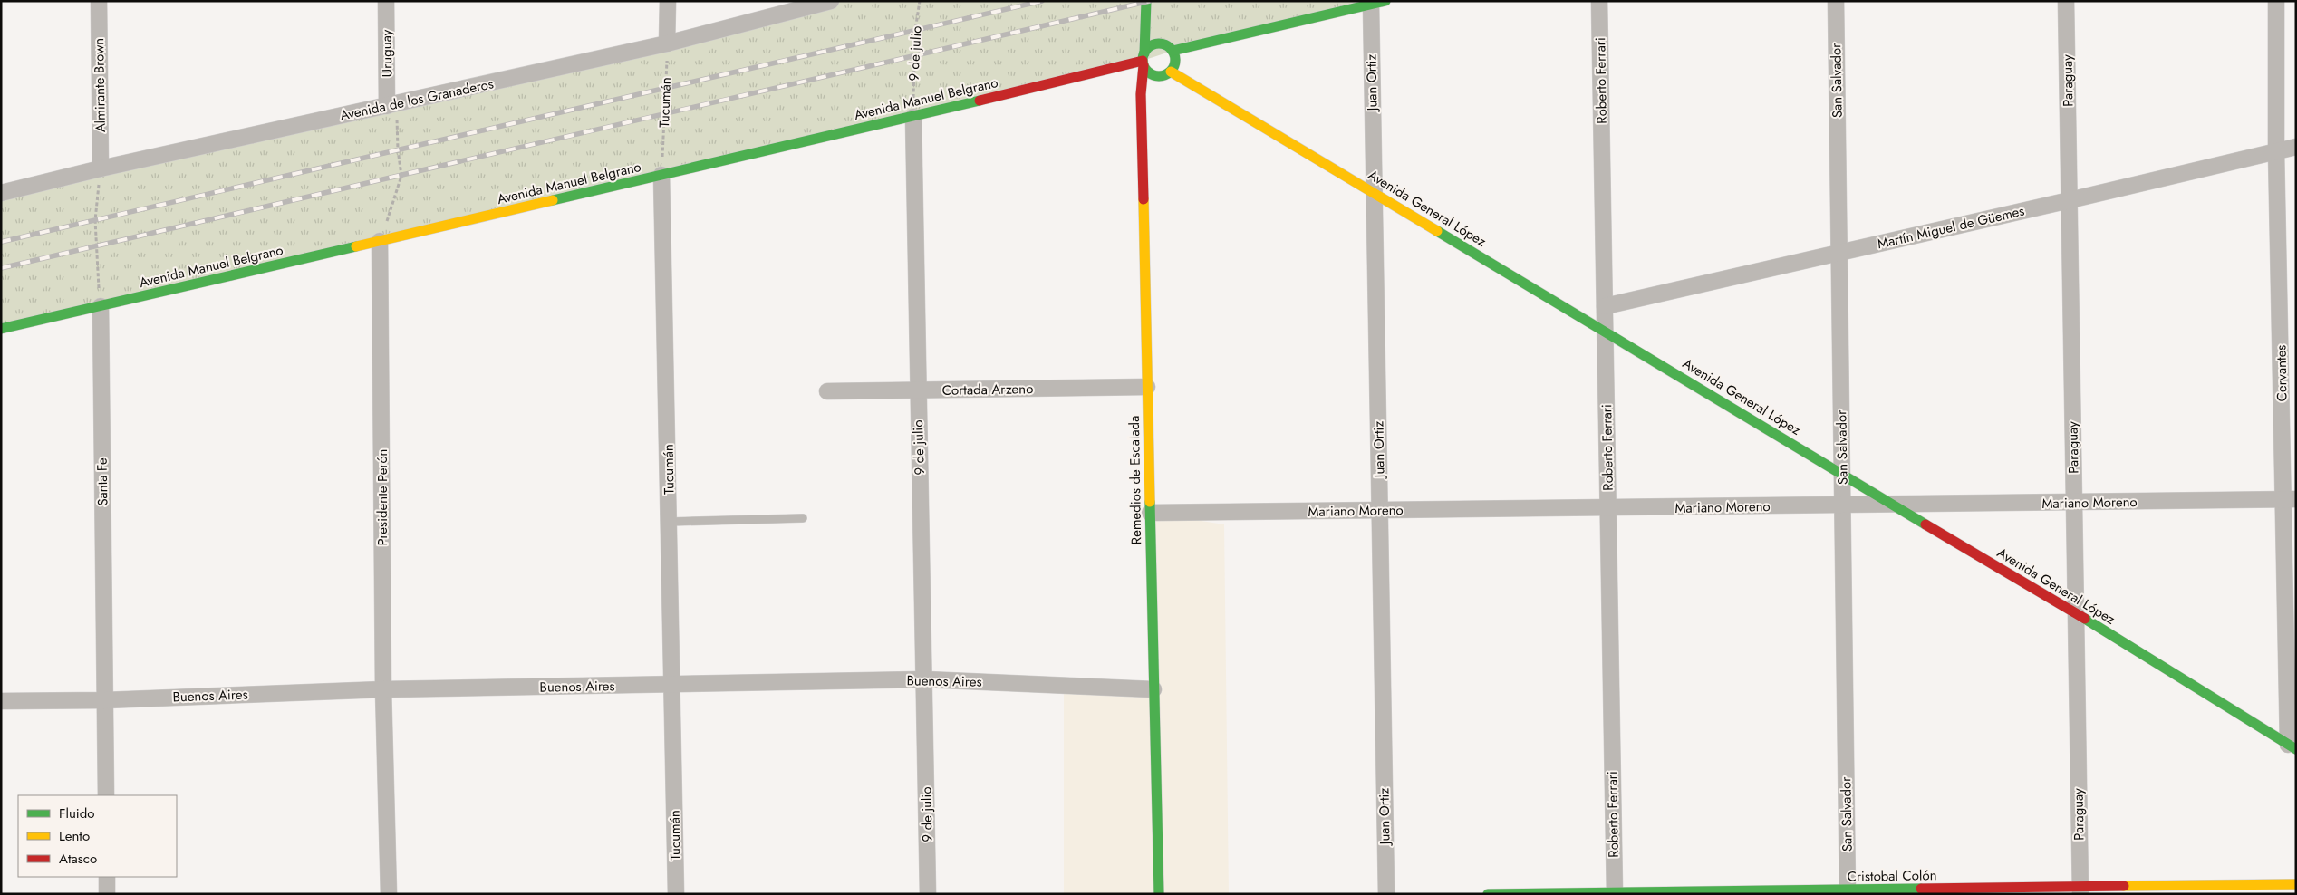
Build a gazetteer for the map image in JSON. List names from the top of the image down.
{
  "streets": {
    "main road": [
      "Avenida Manuel Belgrano",
      "Avenida General López",
      "Remedios de Escalada",
      "Cristobal Colón"
    ],
    "street": [
      "Uruguay",
      "9 de julio",
      "Roberto Ferrari",
      "San Salvador",
      "Paraguay",
      "Juan Ortiz",
      "Almirante Brown",
      "Avenida de los Granaderos",
      "Tucumán",
      "Martín Miguel de Güemes",
      "Cervantes",
      "Cortada Arzeno",
      "Santa Fe",
      "Presidente Perón",
      "Mariano Moreno",
      "Buenos Aires"
    ]
  },
  "crossings": [
    ["Uruguay", "Avenida de los Granaderos"],
    ["9 de julio", "Avenida Manuel Belgrano"],
    ["9 de julio", "Cortada Arzeno"],
    ["9 de julio", "Buenos Aires"],
    ["Roberto Ferrari", "Avenida General López"],
    ["Roberto Ferrari", "Martín Miguel de Güemes"],
    ["Roberto Ferrari", "Mariano Moreno"],
    ["Roberto Ferrari", "Cristobal Colón"],
    ["San Salvador", "Avenida General López"],
    ["San Salvador", "Martín Miguel de Güemes"],
    ["San Salvador", "Mariano Moreno"],
    ["San Salvador", "Cristobal Colón"],
    ["Paraguay", "Avenida General López"],
    ["Paraguay", "Martín Miguel de Güemes"],
    ["Paraguay", "Mariano Moreno"],
    ["Paraguay", "Cristobal Colón"],
    ["Juan Ortiz", "Avenida General López"],
    ["Juan Ortiz", "Mariano Moreno"],
    ["Almirante Brown", "Avenida de los Granaderos"],
    ["Avenida Manuel Belgrano", "Tucumán"],
    ["Avenida Manuel Belgrano", "Avenida General López"],
    ["Avenida Manuel Belgrano", "Remedios de Escalada"],
    ["Avenida Manuel Belgrano", "Santa Fe"],
    ["Avenida Manuel Belgrano", "Presidente Perón"],
    ["Avenida de los Granaderos", "Tucumán"],
    ["Tucumán", "Buenos Aires"],
    ["Avenida General López", "Cervantes"],
    ["Avenida General López", "Remedios de Escalada"],
    ["Avenida General López", "Mariano Moreno"],
    ["Martín Miguel de Güemes", "Cervantes"],
    ["Cervantes", "Mariano Moreno"],
    ["Cortada Arzeno", "Remedios de Escalada"],
    ["Remedios de Escalada", "Mariano Moreno"],
    ["Remedios de Escalada", "Buenos Aires"],
    ["Santa Fe", "Buenos Aires"],
    ["Presidente Perón", "Buenos Aires"]
  ],
  "legend": ["Fluido", "Lento", "Atasco"]
}
